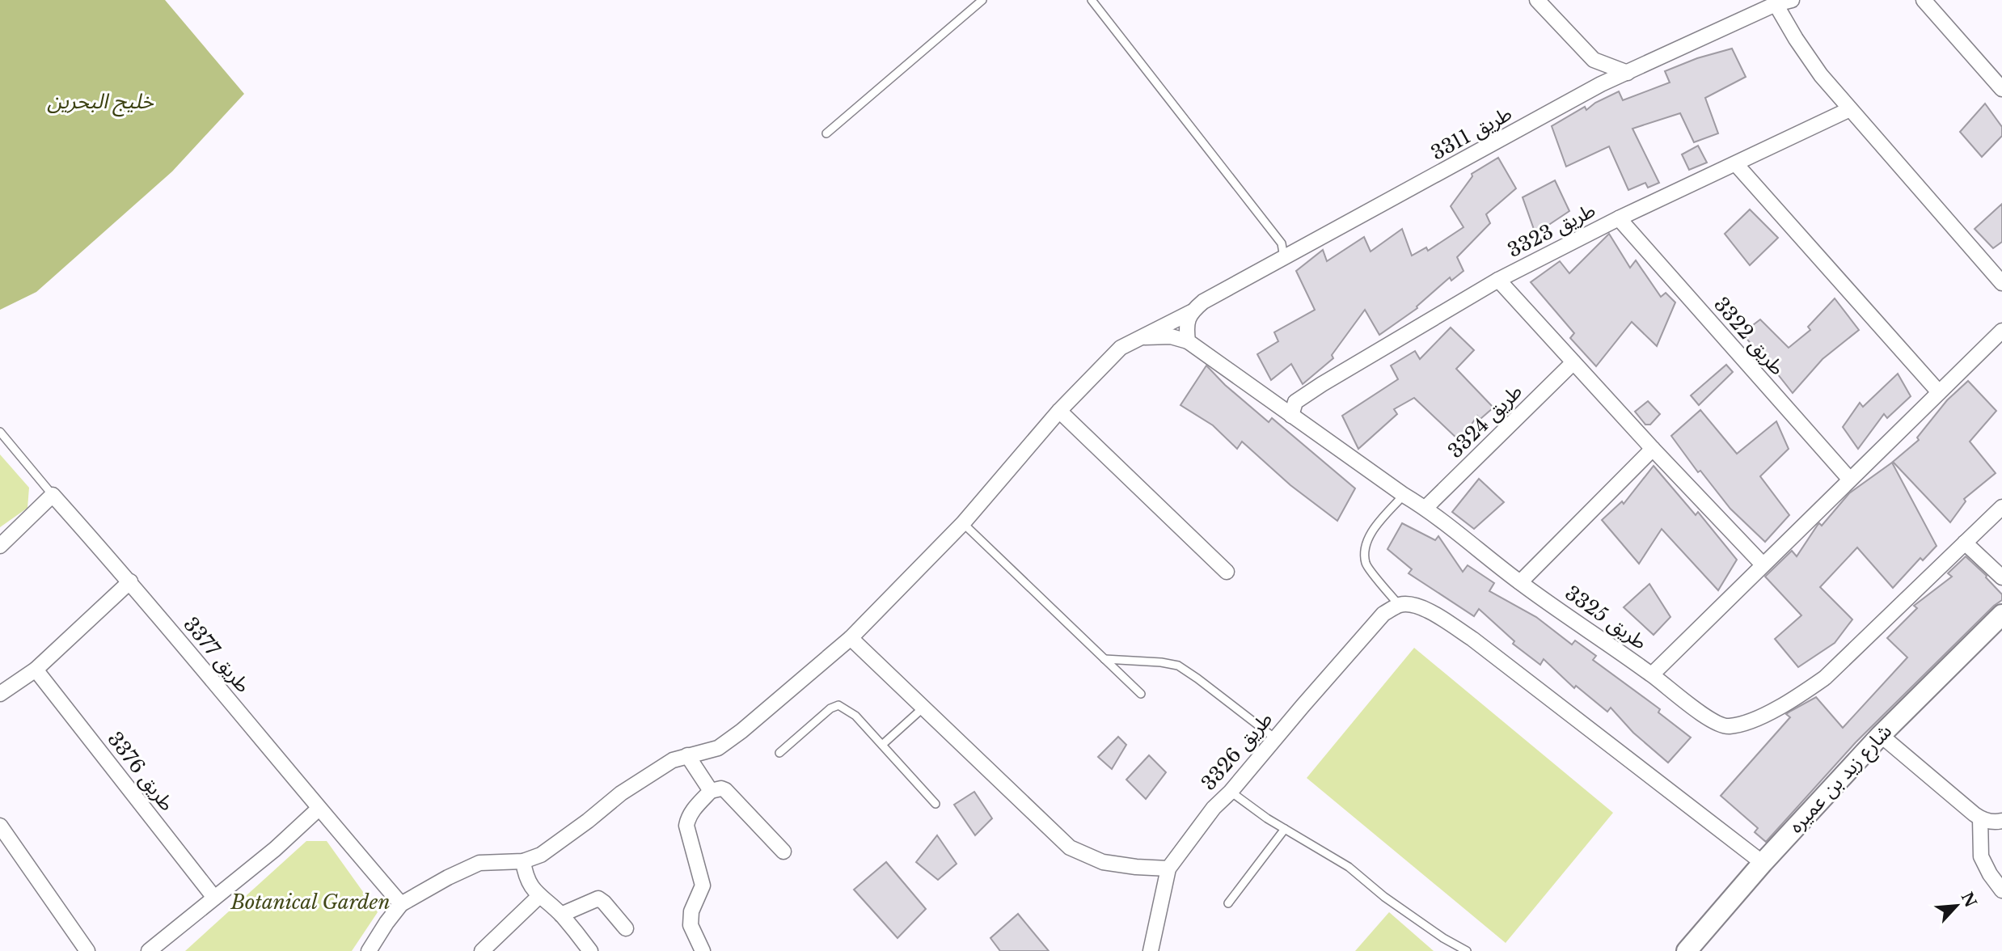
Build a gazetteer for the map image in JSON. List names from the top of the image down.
{
  "streets": {
    "street": [
      "طريق 3311",
      "طريق 3323",
      "طريق 3322",
      "طريق 3324",
      "طريق 3325",
      "طريق 3377",
      "طريق 3326",
      "طريق 3376",
      "شارع زيد بن عميره"
    ]
  },
  "crossings": [
    ["طريق 3323", "طريق 3322"],
    ["طريق 3323", "طريق 3325"],
    ["طريق 3324", "طريق 3325"]
  ],
  "water": ["خليج البحرين"],
  "parks": ["Botanical Garden"],
  "north": "top right"
}
